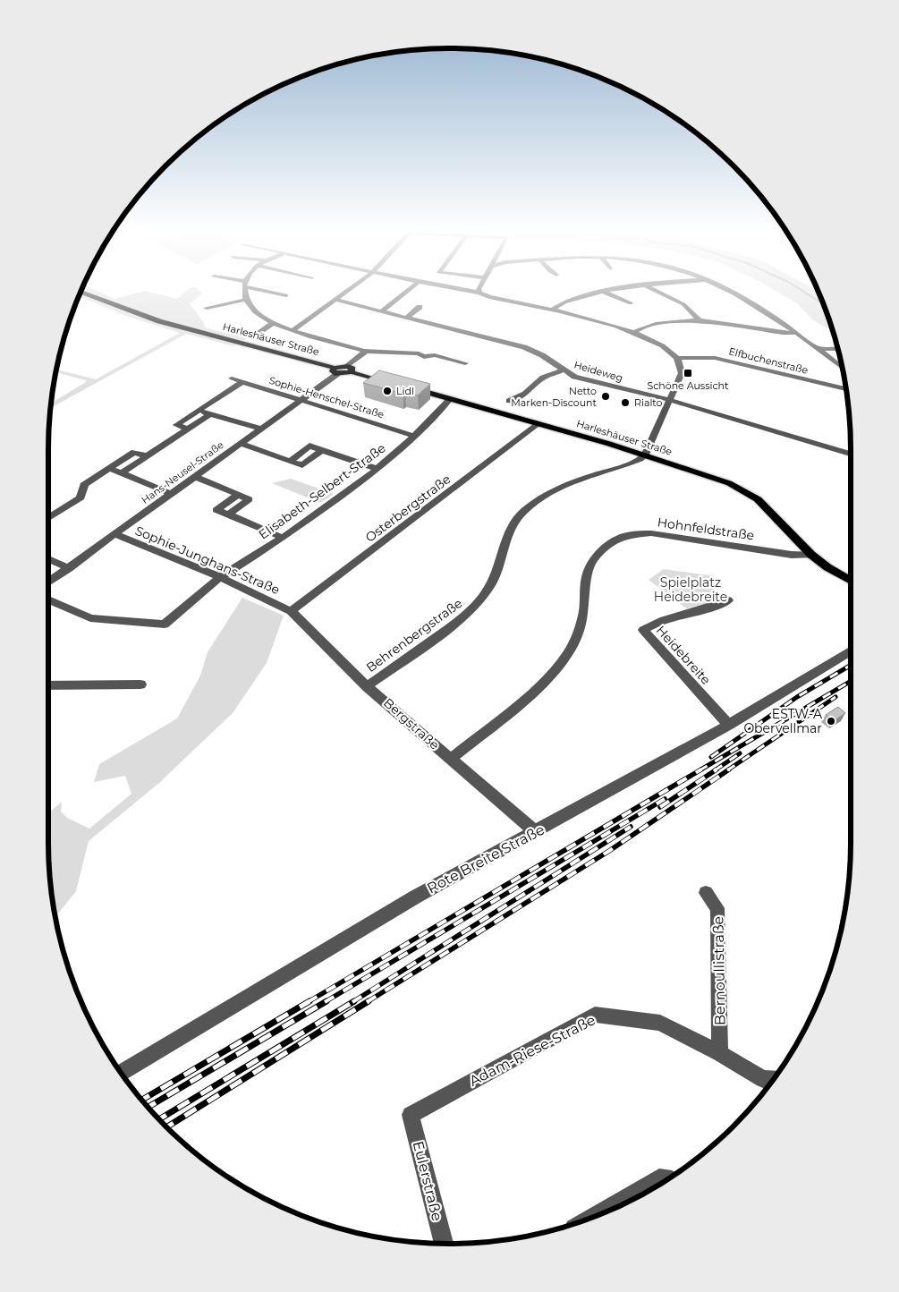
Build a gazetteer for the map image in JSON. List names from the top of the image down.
{
  "streets": {
    "main road": ["Harleshäuser Straße"],
    "street": [
      "Elfbuchenstraße",
      "Heideweg",
      "Sophie-Henschel-Straße",
      "Hans-Neusel-Straße",
      "Elisabeth-Selbert-Straße",
      "Osterbergstraße",
      "Hohnfeldstraße",
      "Sophie-Junghans-Straße",
      "Behrenbergstraße",
      "Heidebreite",
      "Bergstraße",
      "Rote Breite Straße",
      "Bernoullistraße",
      "Adam-Riese-Straße",
      "Eulerstraße"
    ]
  },
  "crossings": [
    ["Harleshäuser Straße", "Hans-Neusel-Straße"],
    ["Harleshäuser Straße", "Elisabeth-Selbert-Straße"],
    ["Harleshäuser Straße", "Osterbergstraße"],
    ["Harleshäuser Straße", "Hohnfeldstraße"],
    ["Harleshäuser Straße", "Behrenbergstraße"],
    ["Sophie-Henschel-Straße", "Hans-Neusel-Straße"],
    ["Sophie-Henschel-Straße", "Elisabeth-Selbert-Straße"],
    ["Hans-Neusel-Straße", "Sophie-Junghans-Straße"],
    ["Elisabeth-Selbert-Straße", "Sophie-Junghans-Straße"],
    ["Osterbergstraße", "Sophie-Junghans-Straße"],
    ["Osterbergstraße", "Bergstraße"],
    ["Hohnfeldstraße", "Bergstraße"],
    ["Sophie-Junghans-Straße", "Bergstraße"],
    ["Behrenbergstraße", "Bergstraße"],
    ["Heidebreite", "Rote Breite Straße"],
    ["Bergstraße", "Rote Breite Straße"],
    ["Bernoullistraße", "Adam-Riese-Straße"],
    ["Adam-Riese-Straße", "Eulerstraße"]
  ],
  "parks": ["Spielplatz Heidebreite"],
  "places": {
    "transit": ["Schöne Aussicht"],
    "other": [
      "Lidl",
      "Netto Marken-Discount",
      "Rialto",
      "ESTW-A Obervellmar"
    ]
  }
}
